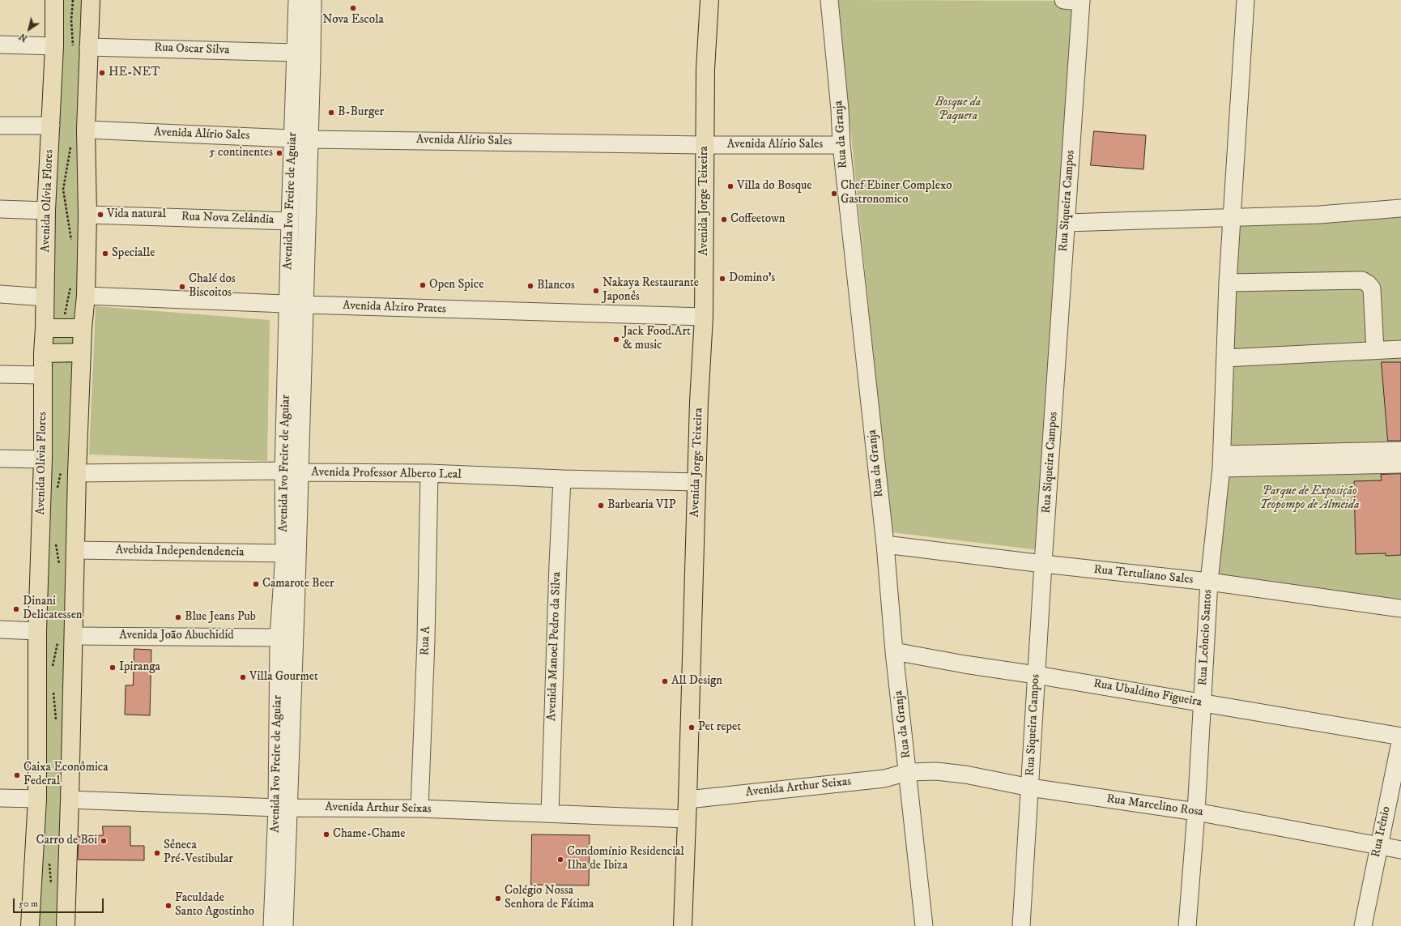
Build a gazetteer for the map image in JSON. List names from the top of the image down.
{
  "streets": {
    "main road": ["Avenida Olívia Flores", "Avenida Jorge Teixeira"],
    "street": [
      "Rua Oscar Silva",
      "Avenida Alírio Sales",
      "Rua da Granja",
      "Avenida Ivo Freire de Aguiar",
      "Rua Siqueira Campos",
      "Rua Nova Zelândia",
      "Avenida Alziro Prates",
      "Avenida Professor Alberto Leal",
      "Avebida Independendencia",
      "Rua Tertuliano Sales",
      "Avenida João Abuchidid",
      "Rua Leôncio Santos",
      "Rua A",
      "Avenida Manoel Pedro da Silva",
      "Rua Ubaldino Figueira",
      "Avenida Arthur Seixas",
      "Rua Marcelino Rosa",
      "Rua Irênio"
    ]
  },
  "crossings": [
    ["Rua Oscar Silva", "Avenida Ivo Freire de Aguiar"],
    ["Avenida Alírio Sales", "Rua da Granja"],
    ["Avenida Alírio Sales", "Avenida Ivo Freire de Aguiar"],
    ["Avenida Alírio Sales", "Avenida Jorge Teixeira"],
    ["Rua da Granja", "Rua Tertuliano Sales"],
    ["Rua da Granja", "Rua Ubaldino Figueira"],
    ["Rua da Granja", "Avenida Arthur Seixas"],
    ["Rua da Granja", "Rua Marcelino Rosa"],
    ["Avenida Ivo Freire de Aguiar", "Rua Nova Zelândia"],
    ["Avenida Ivo Freire de Aguiar", "Avenida Alziro Prates"],
    ["Avenida Ivo Freire de Aguiar", "Avenida Professor Alberto Leal"],
    ["Avenida Ivo Freire de Aguiar", "Avebida Independendencia"],
    ["Avenida Ivo Freire de Aguiar", "Avenida João Abuchidid"],
    ["Avenida Ivo Freire de Aguiar", "Avenida Arthur Seixas"],
    ["Avenida Jorge Teixeira", "Avenida Alziro Prates"],
    ["Avenida Jorge Teixeira", "Avenida Professor Alberto Leal"],
    ["Avenida Jorge Teixeira", "Avenida Arthur Seixas"],
    ["Rua Siqueira Campos", "Rua Tertuliano Sales"],
    ["Rua Siqueira Campos", "Rua Ubaldino Figueira"],
    ["Rua Siqueira Campos", "Rua Marcelino Rosa"],
    ["Avenida Professor Alberto Leal", "Rua A"],
    ["Avenida Professor Alberto Leal", "Avenida Manoel Pedro da Silva"],
    ["Rua Tertuliano Sales", "Rua Leôncio Santos"],
    ["Rua Leôncio Santos", "Rua Ubaldino Figueira"],
    ["Rua Leôncio Santos", "Rua Marcelino Rosa"],
    ["Rua A", "Avenida Arthur Seixas"],
    ["Avenida Manoel Pedro da Silva", "Avenida Arthur Seixas"],
    ["Rua Ubaldino Figueira", "Rua Irênio"],
    ["Avenida Arthur Seixas", "Rua Marcelino Rosa"],
    ["Rua Marcelino Rosa", "Rua Irênio"]
  ],
  "parks": ["Bosque da Paquera", "Parque de Exposição Teopompo de Almeida"],
  "places": [
    "Nova Escola",
    "HE-NET",
    "B-Burger",
    "5 continentes",
    "Villa do Bosque",
    "Chef Ebiner Complexo Gastronomico",
    "Vida natural",
    "Coffeetown",
    "Specialle",
    "Domino's",
    "Open Spice",
    "Blancos",
    "Chalé dos Biscoitos",
    "Nakaya Restaurante Japonês",
    "Jack Food.Art & music",
    "Barbearia VIP",
    "Camarote Beer",
    "Dinani Delicatessen",
    "Blue Jeans Pub",
    "Ipiranga",
    "Villa Gourmet",
    "All Design",
    "Pet repet",
    "Caixa Econômica Federal",
    "Chame-Chame",
    "Carro de Boi",
    "Sêneca Pré-Vestibular",
    "Condomínio Residencial Ilha de Ibiza",
    "Colégio Nossa Senhora de Fátima",
    "Faculdade Santo Agostinho"
  ],
  "scale_bar": "50 m",
  "north": "bottom left"
}
